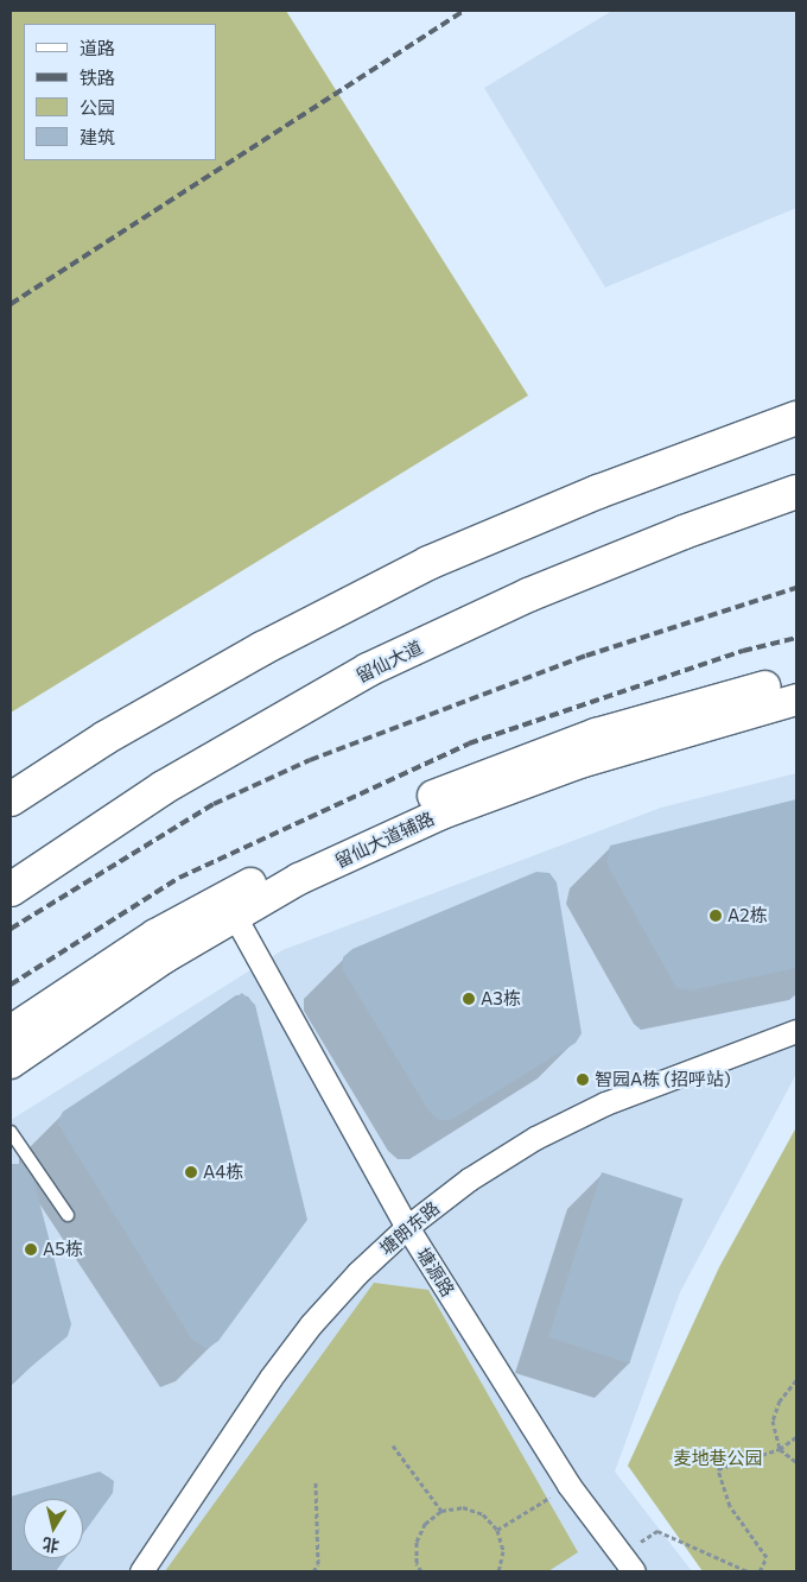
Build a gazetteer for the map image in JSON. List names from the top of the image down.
{
  "streets": {
    "main road": ["留仙大道", "留仙大道辅路"],
    "street": ["塘朗东路", "塘源路"]
  },
  "crossings": [
    ["留仙大道辅路", "塘源路"],
    ["塘朗东路", "塘源路"]
  ],
  "parks": ["麦地巷公园"],
  "places": [
    "A2栋",
    "A3栋",
    "智园A栋 (招呼站)",
    "A4栋",
    "A5栋"
  ],
  "legend": [
    "道路",
    "铁路",
    "公园",
    "建筑"
  ],
  "north": "bottom"
}
